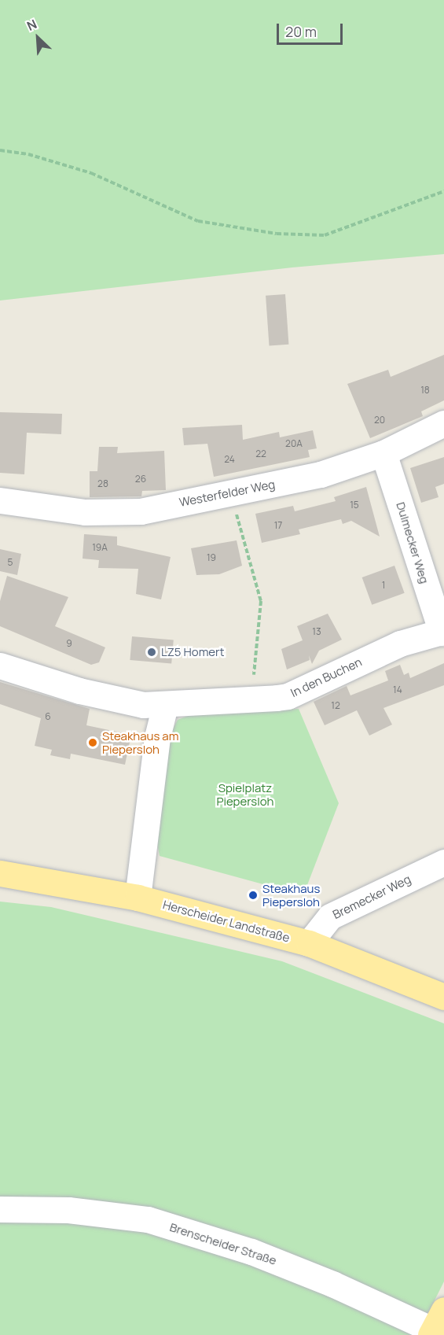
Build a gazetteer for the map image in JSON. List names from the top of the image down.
{
  "streets": {
    "main road": ["Herscheider Landstraße"],
    "street": [
      "Westerfelder Weg",
      "Dulmecker Weg",
      "In den Buchen",
      "Bremecker Weg",
      "Brenscheider Straße"
    ]
  },
  "crossings": [
    ["Westerfelder Weg", "Dulmecker Weg"],
    ["Dulmecker Weg", "In den Buchen"],
    ["Bremecker Weg", "Herscheider Landstraße"]
  ],
  "parks": ["Spielplatz Piepersloh"],
  "places": ["LZ5 Homert", "Steakhaus am Piepersloh", "Steakhaus Piepersloh"],
  "house_numbers": [
    "18",
    "20",
    "20A",
    "22",
    "24",
    "26",
    "28",
    "15",
    "17",
    "19A",
    "19",
    "5",
    "1",
    "13",
    "9",
    "14",
    "12",
    "6"
  ],
  "scale_bar": "20 m",
  "north": "top left"
}
